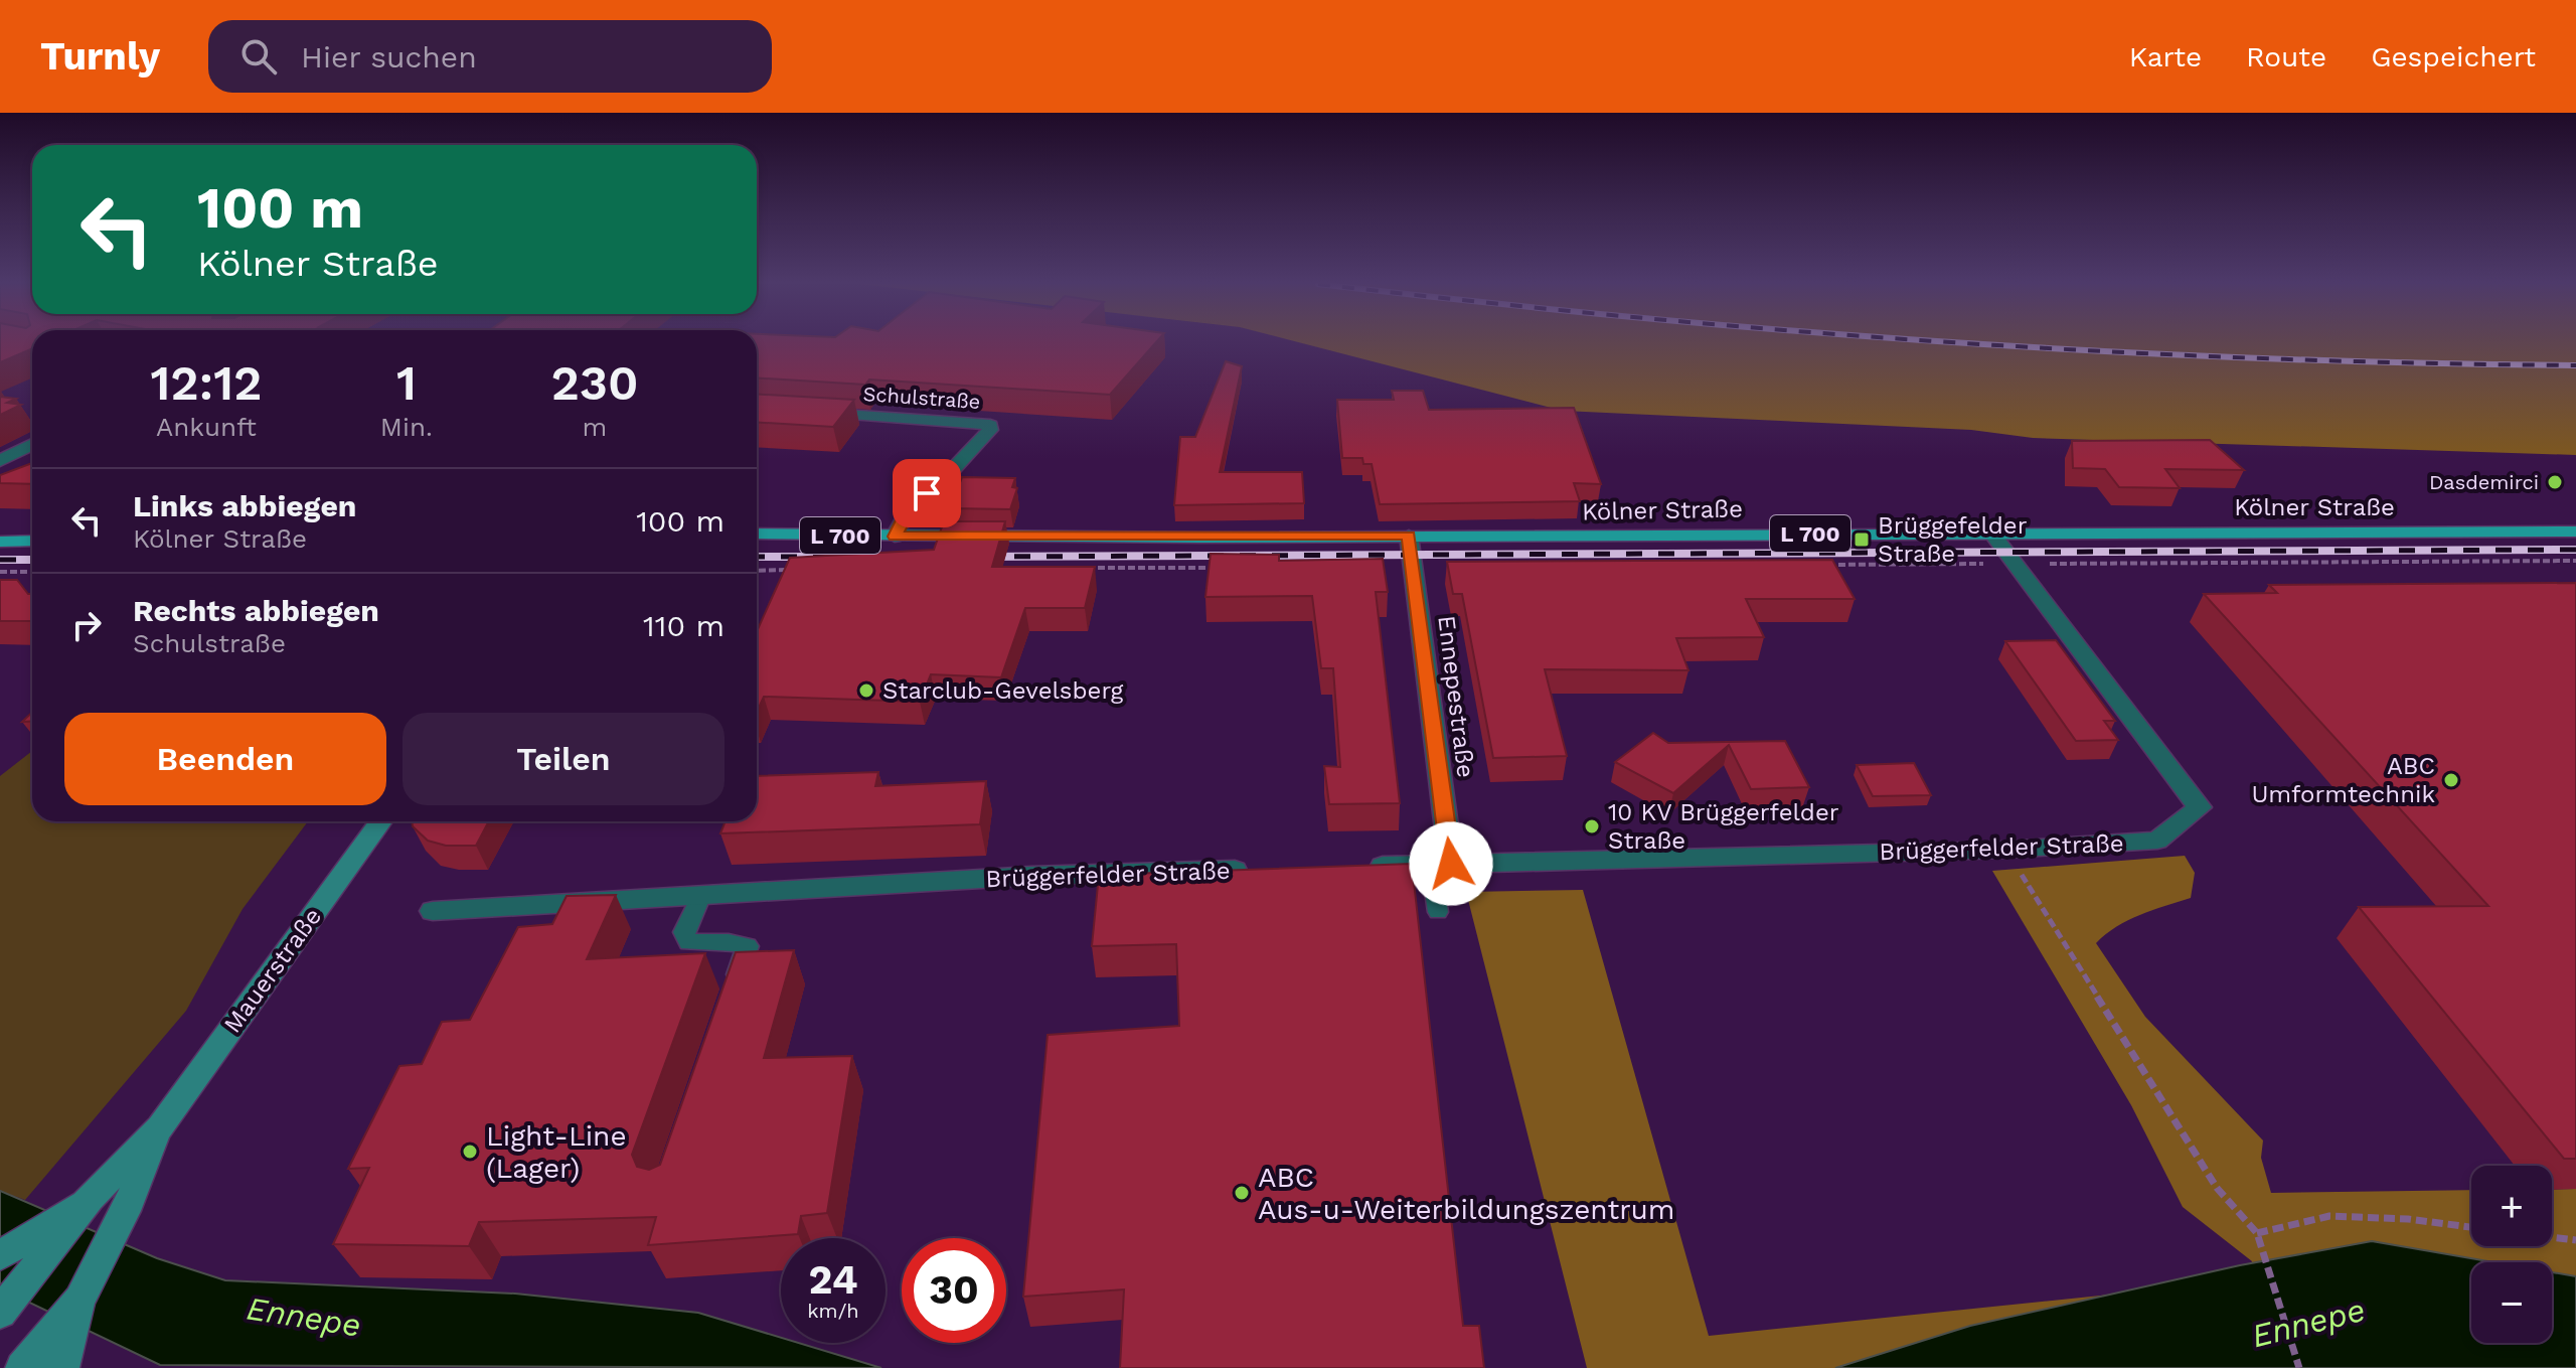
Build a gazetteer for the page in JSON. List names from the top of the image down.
{
  "streets": {
    "main road": ["Kölner Straße", "L 700", "Mauerstraße"],
    "street": ["Schulstraße", "Ennepestraße", "Brüggerfelder Straße"]
  },
  "crossings": [
    ["Schulstraße", "Kölner Straße"],
    ["Kölner Straße", "Ennepestraße"],
    ["Kölner Straße", "Brüggerfelder Straße"],
    ["Ennepestraße", "Brüggerfelder Straße"]
  ],
  "water": ["Ennepe"],
  "places": {
    "other": [
      "Dasdemirci",
      "Starclub-Gevelsberg",
      "ABC Umformtechnik",
      "10 KV Brüggerfelder Straße",
      "Light-Line (Lager)",
      "ABC Aus-u-Weiterbildungszentrum"
    ],
    "transit": ["Brüggefelder Straße"]
  },
  "page": {
    "header": "Turnly",
    "search": "Hier suchen",
    "nav": ["Karte", "Route", "Gespeichert"],
    "turn": ["100 m", "Kölner Straße"],
    "eta": [
      "12:12",
      "Ankunft",
      "1",
      "Min.",
      "230",
      "m"
    ],
    "list": [
      {
        "name": "Links abbiegen",
        "note": "Kölner Straße",
        "value": "100 m"
      },
      {
        "name": "Rechts abbiegen",
        "note": "Schulstraße",
        "value": "110 m"
      }
    ],
    "buttons": ["Beenden", "Teilen"],
    "map_buttons": ["+", "−"],
    "speed": "24 km/h",
    "limit": "30"
  }
}
